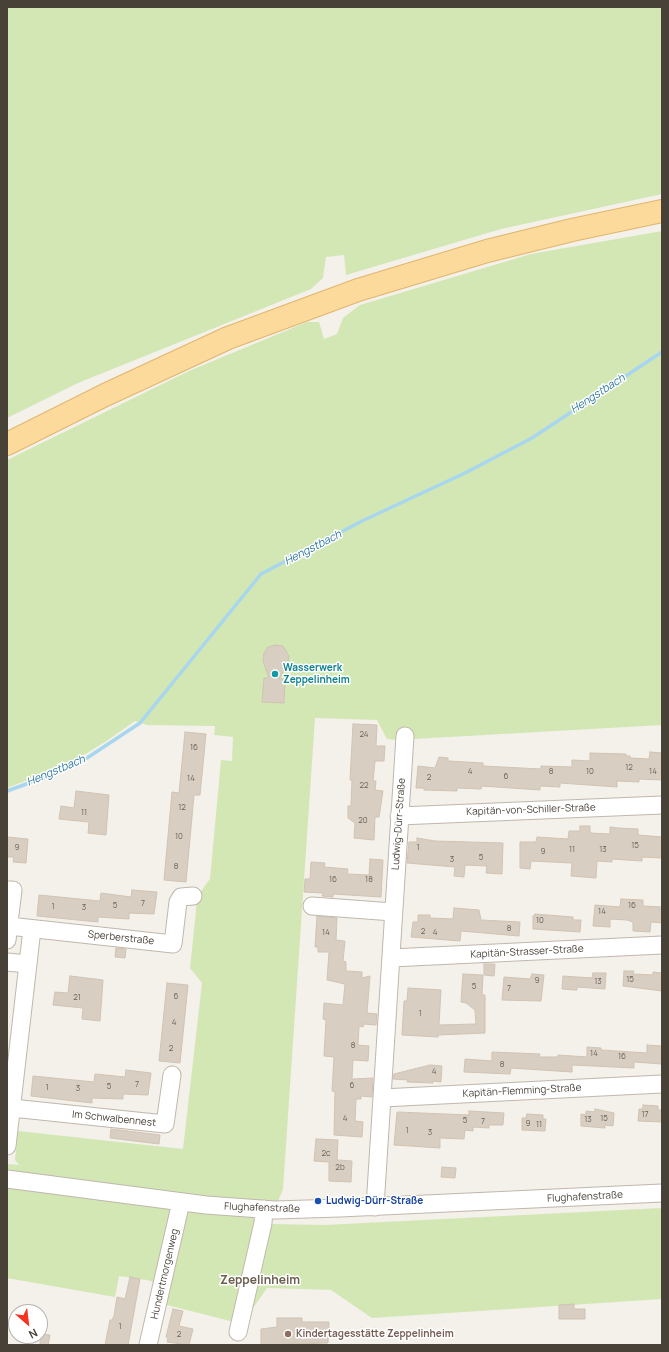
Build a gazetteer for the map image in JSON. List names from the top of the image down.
{
  "streets": {
    "street": [
      "Kapitän-von-Schiller-Straße",
      "Ludwig-Dürr-Straße",
      "Sperberstraße",
      "Kapitän-Strasser-Straße",
      "Kapitän-Flemming-Straße",
      "Im Schwalbennest",
      "Flughafenstraße",
      "Hundertmorgenweg"
    ]
  },
  "crossings": [
    ["Kapitän-von-Schiller-Straße", "Ludwig-Dürr-Straße"],
    ["Ludwig-Dürr-Straße", "Kapitän-Strasser-Straße"],
    ["Ludwig-Dürr-Straße", "Kapitän-Flemming-Straße"],
    ["Ludwig-Dürr-Straße", "Flughafenstraße"],
    ["Flughafenstraße", "Hundertmorgenweg"]
  ],
  "districts": ["Zeppelinheim"],
  "water": ["Hengstbach"],
  "places": ["Wasserwerk Zeppelinheim", "Ludwig-Dürr-Straße", "Kindertagesstätte Zeppelinheim"],
  "house_numbers": [
    "24",
    "16",
    "12",
    "4",
    "8",
    "10",
    "14",
    "6",
    "2",
    "14",
    "22",
    "12",
    "11",
    "20",
    "10",
    "15",
    "9",
    "1",
    "11",
    "13",
    "9",
    "5",
    "3",
    "8",
    "16",
    "18",
    "7",
    "5",
    "16",
    "1",
    "3",
    "14",
    "10",
    "8",
    "2",
    "14",
    "4",
    "15",
    "9",
    "13",
    "5",
    "7",
    "6",
    "21",
    "1",
    "4",
    "8",
    "2",
    "14",
    "16",
    "8",
    "4",
    "7",
    "6",
    "5",
    "1",
    "3",
    "17",
    "4",
    "15",
    "13",
    "5",
    "7",
    "9",
    "11",
    "1",
    "3",
    "2c",
    "2b",
    "1",
    "2"
  ],
  "north": "bottom right"
}
